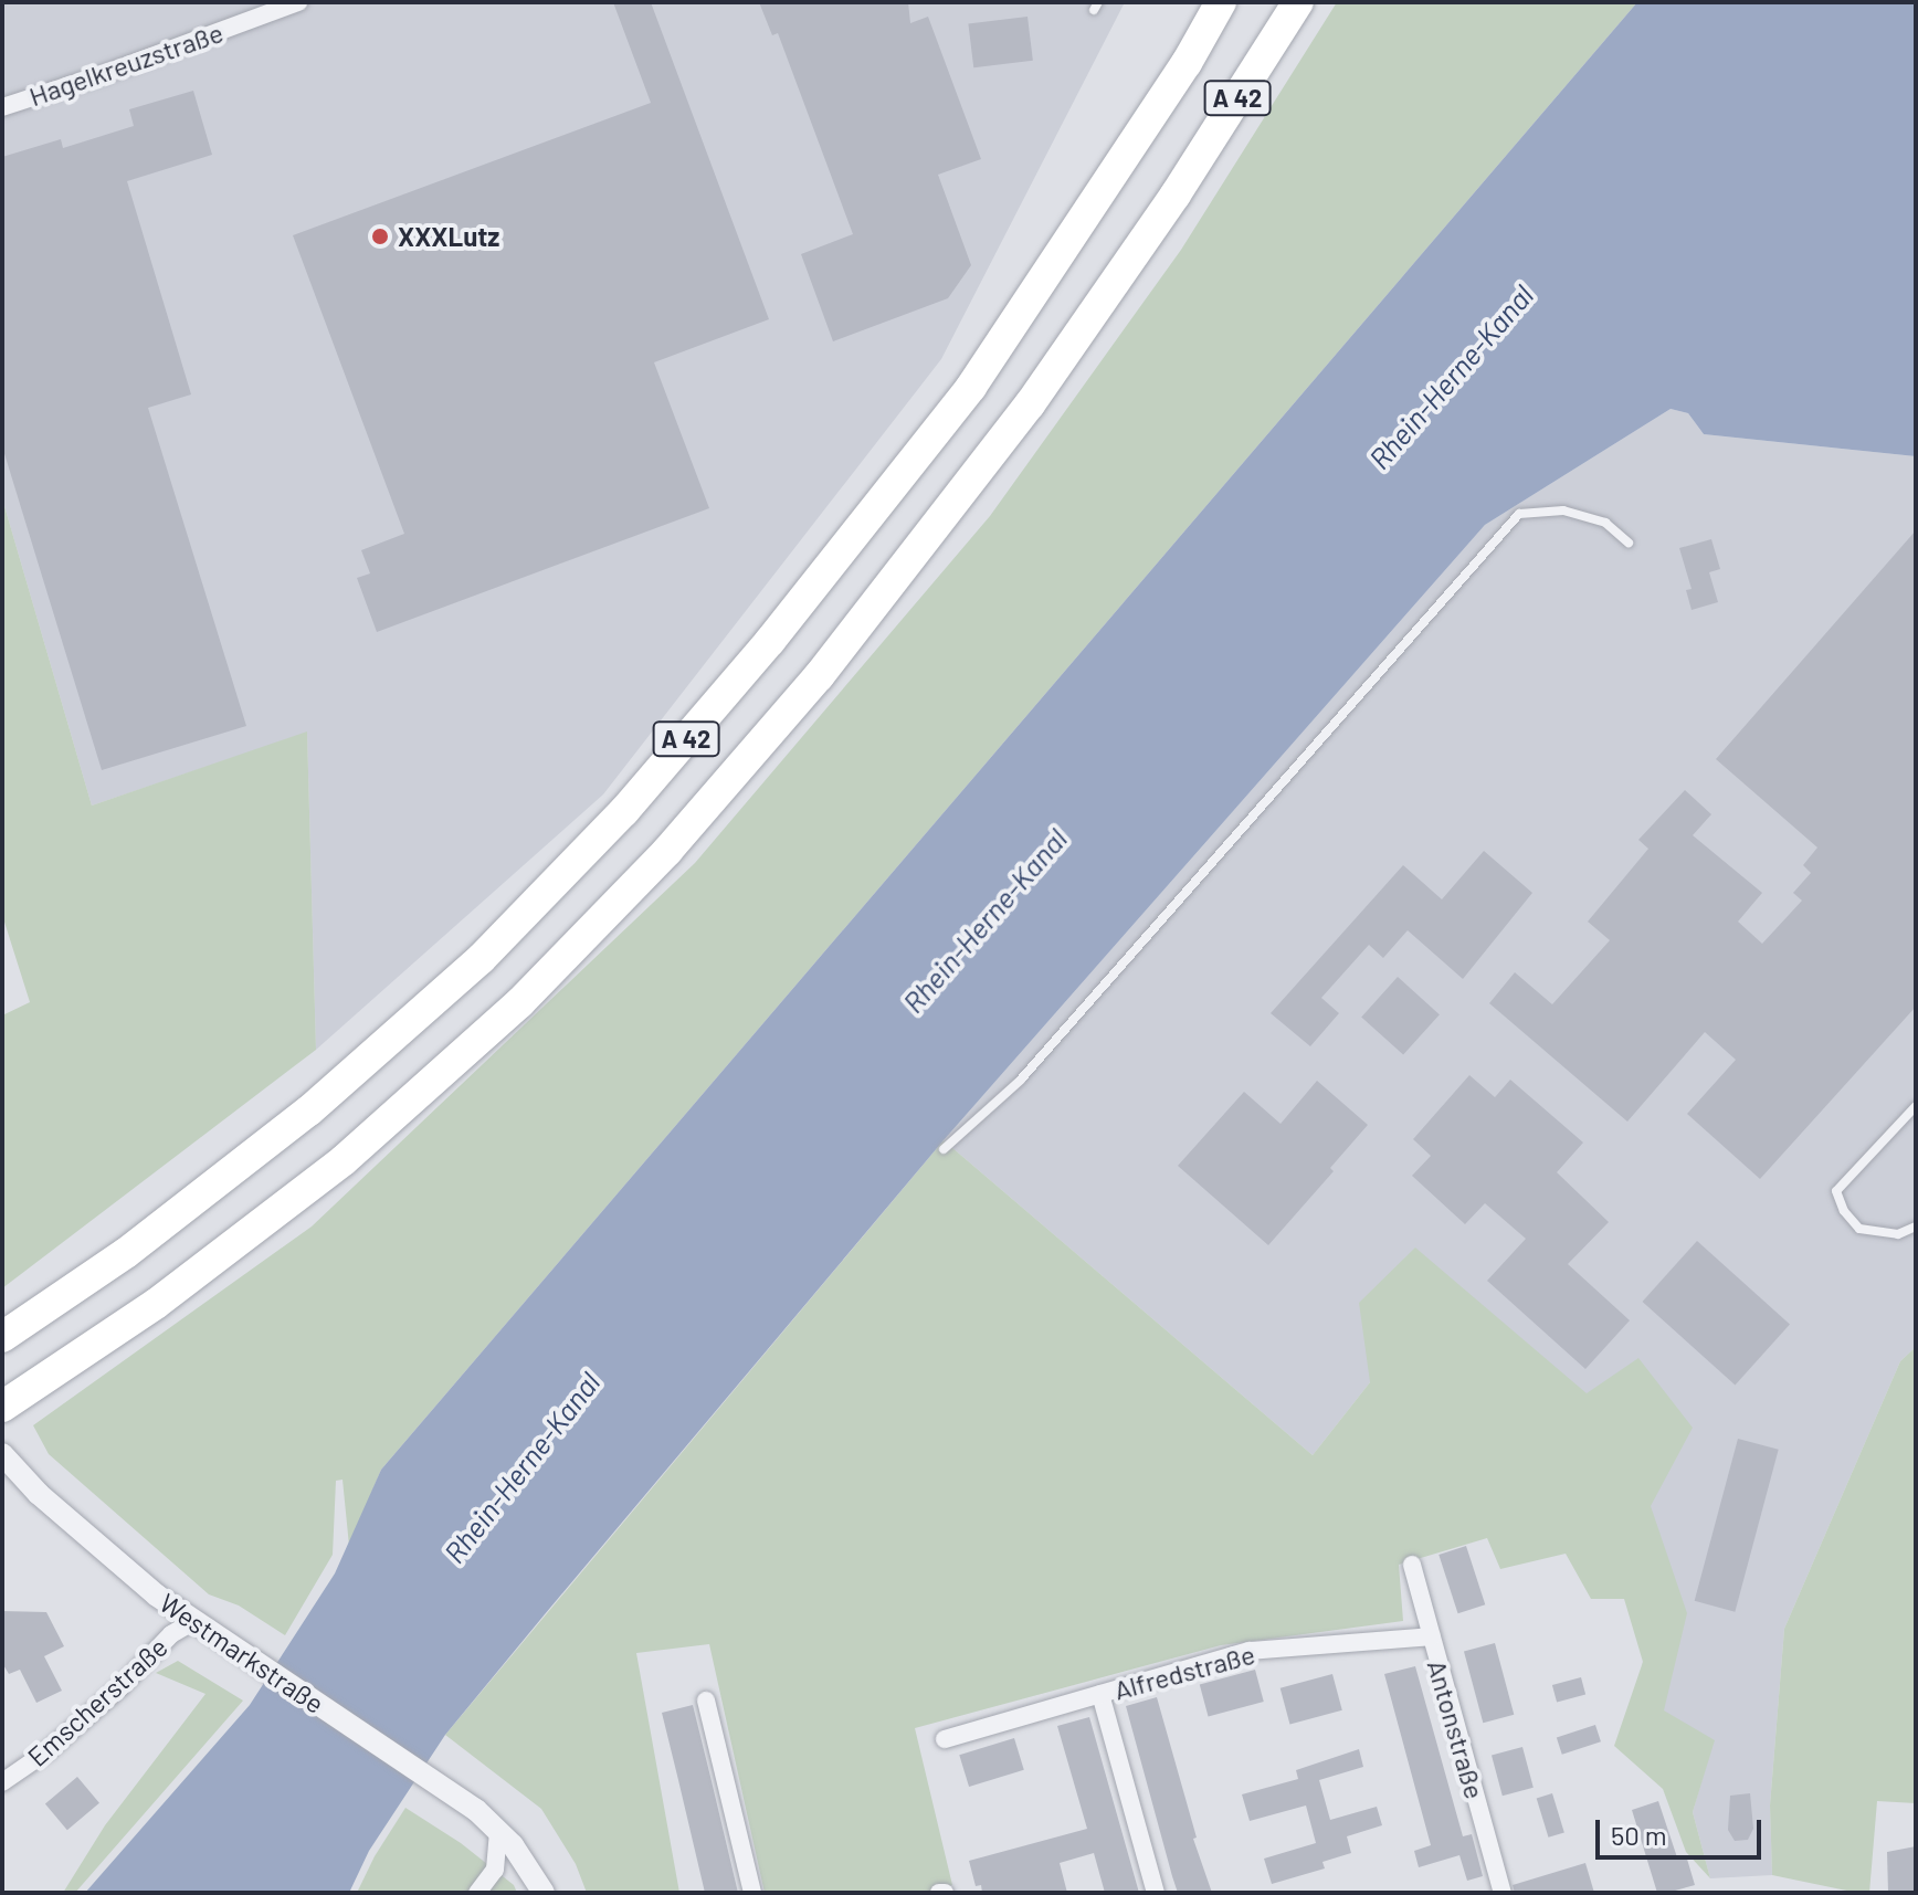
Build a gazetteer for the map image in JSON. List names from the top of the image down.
{
  "streets": {
    "highway": ["A 42"],
    "street": [
      "Hagelkreuzstraße",
      "Westmarkstraße",
      "Alfredstraße",
      "Emscherstraße",
      "Antonstraße"
    ]
  },
  "crossings": [
    ["Westmarkstraße", "Emscherstraße"],
    ["Alfredstraße", "Antonstraße"]
  ],
  "water": ["Rhein-Herne-Kanal"],
  "places": ["XXXLutz"],
  "scale_bar": "50 m"
}
